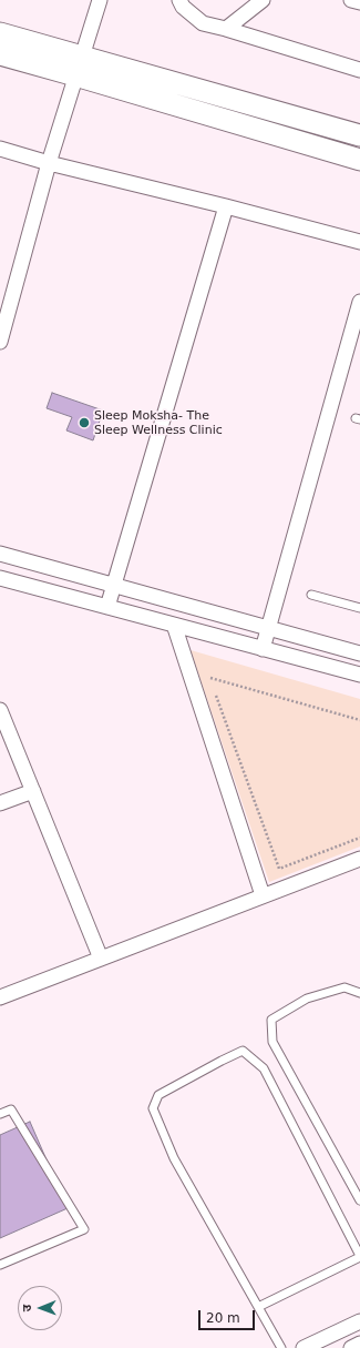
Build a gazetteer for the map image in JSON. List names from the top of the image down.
{
  "places": ["Sleep Moksha- The Sleep Wellness Clinic"],
  "scale_bar": "20 m",
  "north": "left"
}
